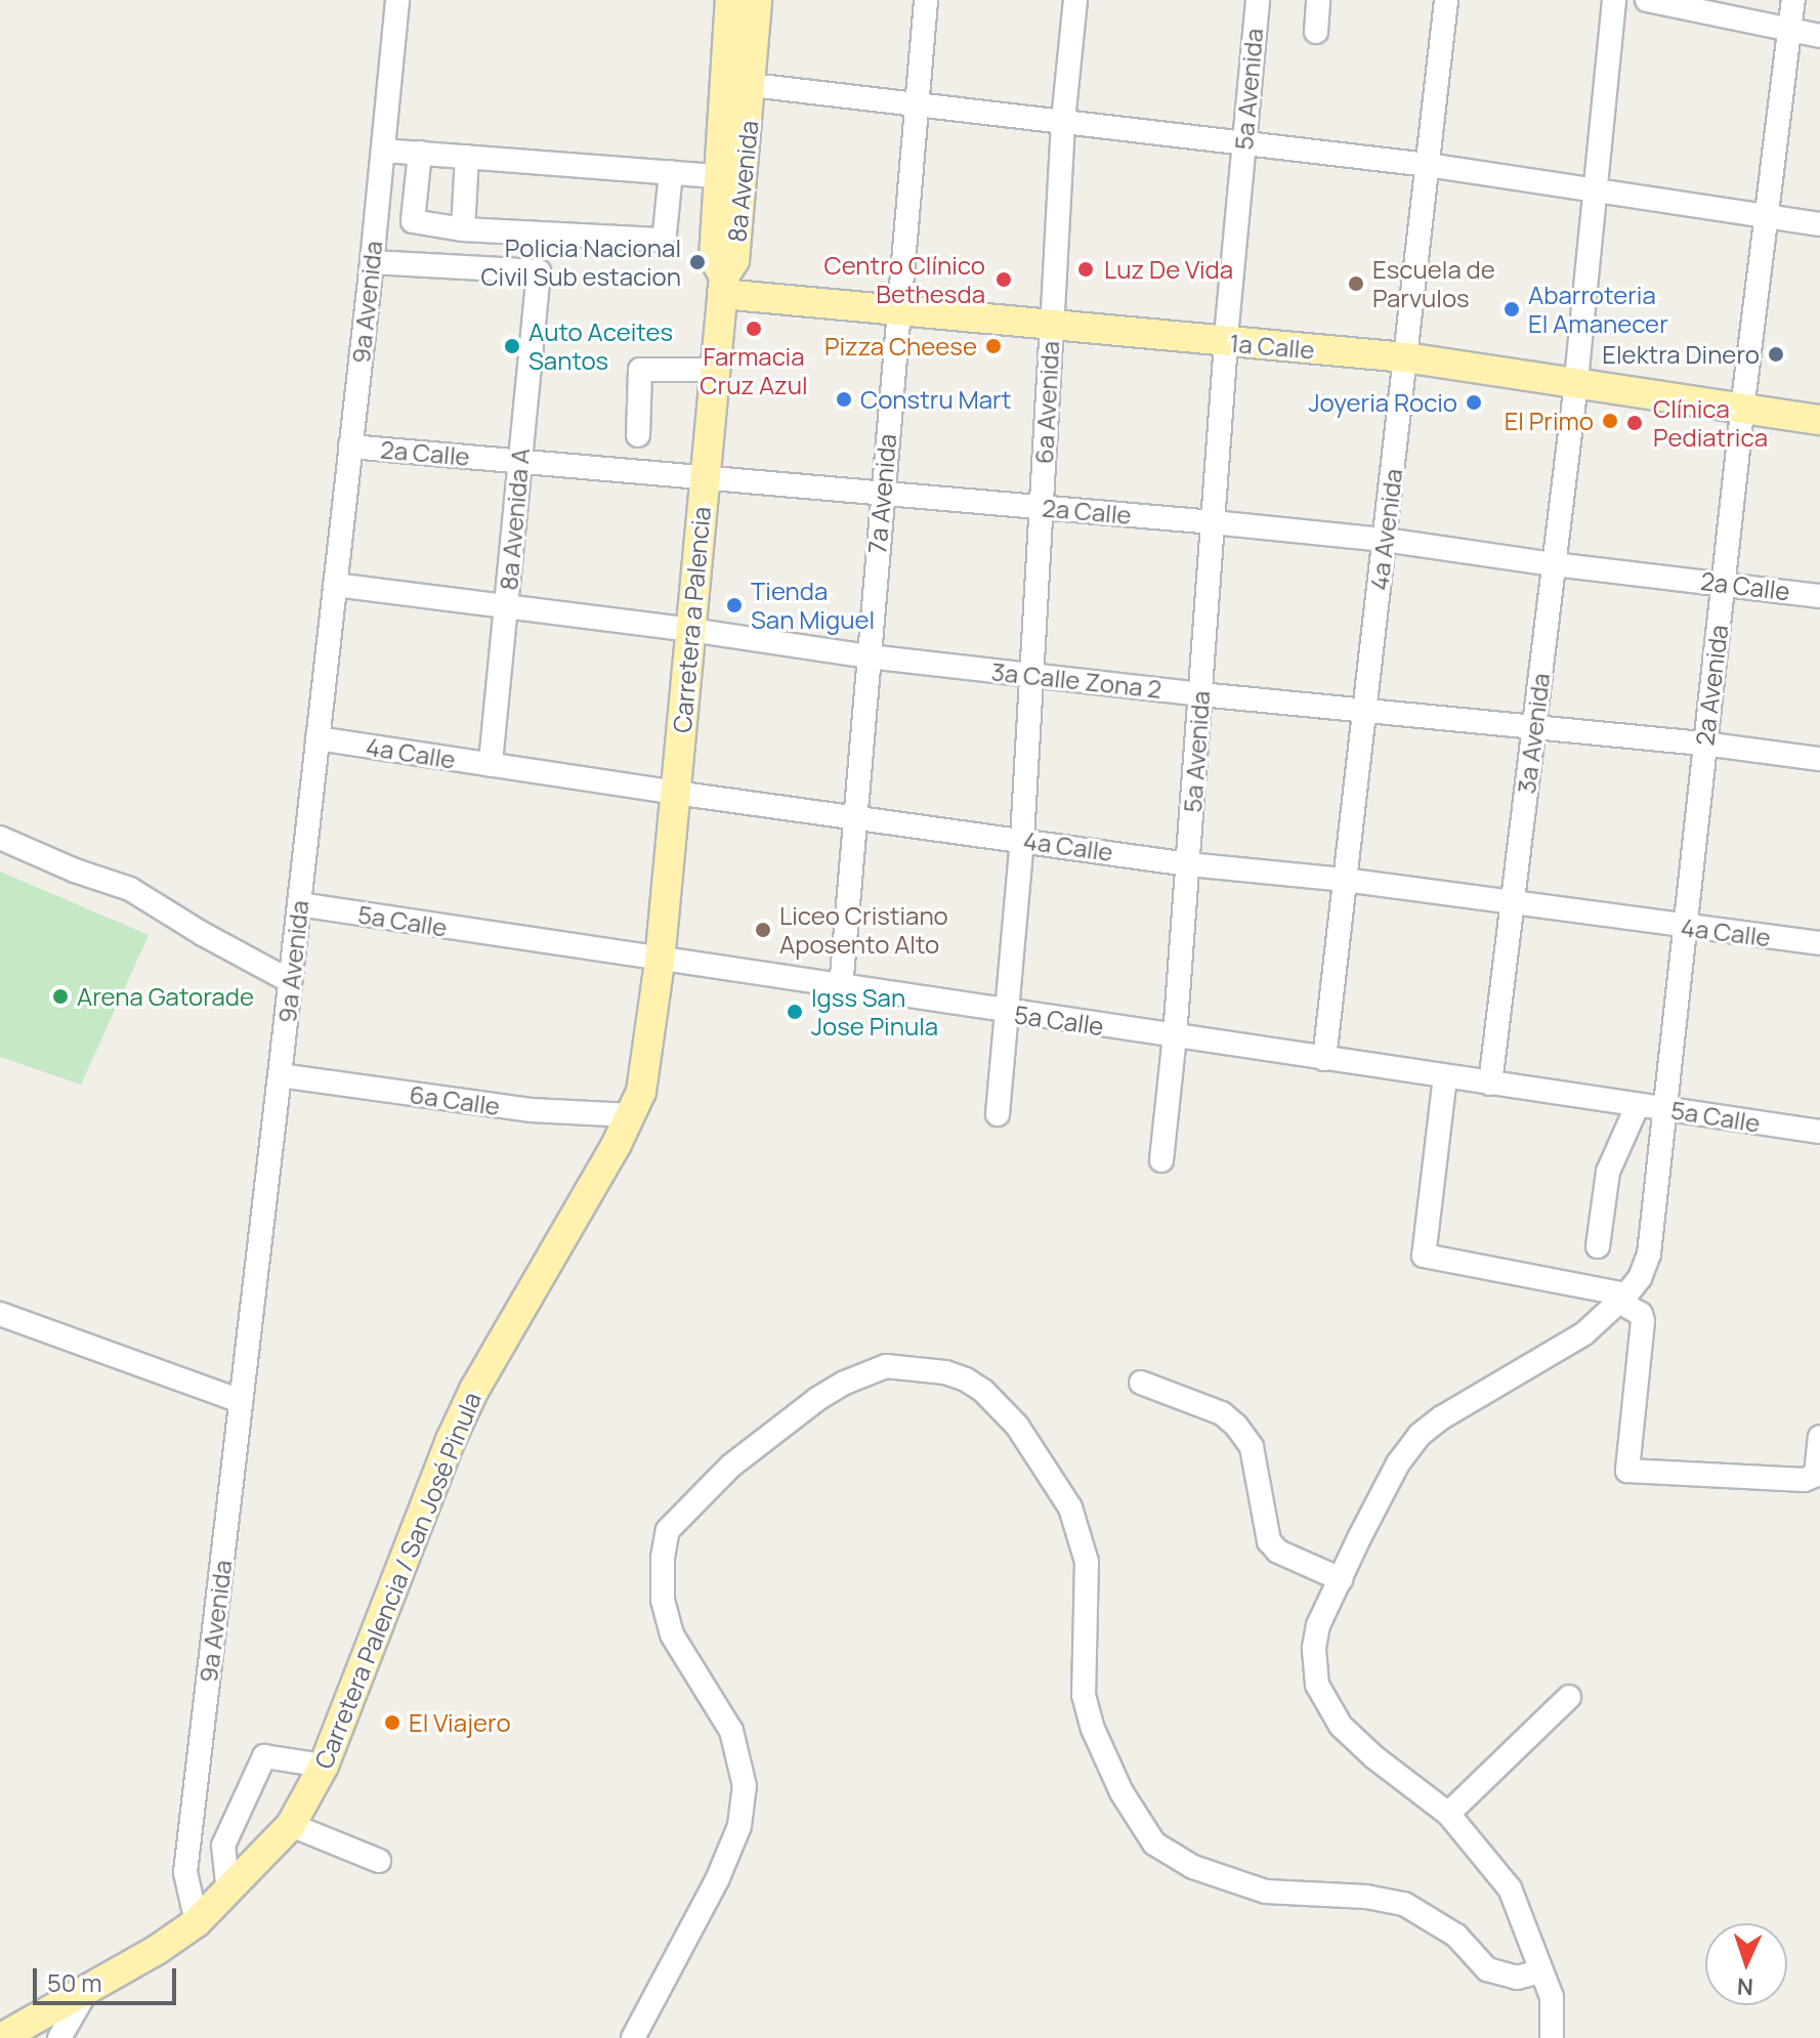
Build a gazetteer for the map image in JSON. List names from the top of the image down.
{
  "streets": {
    "main road": [
      "8a Avenida",
      "1a Calle",
      "Carretera a Palencia",
      "Carretera Palencia / San José Pinula"
    ],
    "street": [
      "5a Avenida",
      "9a Avenida",
      "6a Avenida",
      "2a Calle",
      "7a Avenida",
      "8a Avenida A",
      "4a Avenida",
      "3a Calle Zona 2",
      "2a Avenida",
      "3a Avenida",
      "4a Calle",
      "5a Calle",
      "6a Calle"
    ]
  },
  "crossings": [
    ["5a Avenida", "1a Calle"],
    ["5a Avenida", "2a Calle"],
    ["5a Avenida", "3a Calle Zona 2"],
    ["5a Avenida", "4a Calle"],
    ["5a Avenida", "5a Calle"],
    ["8a Avenida", "1a Calle"],
    ["8a Avenida", "Carretera a Palencia"],
    ["9a Avenida", "2a Calle"],
    ["9a Avenida", "8a Avenida A"],
    ["9a Avenida", "3a Calle Zona 2"],
    ["9a Avenida", "4a Calle"],
    ["9a Avenida", "5a Calle"],
    ["9a Avenida", "6a Calle"],
    ["9a Avenida", "Carretera Palencia / San José Pinula"],
    ["1a Calle", "6a Avenida"],
    ["1a Calle", "7a Avenida"],
    ["1a Calle", "4a Avenida"],
    ["1a Calle", "Carretera a Palencia"],
    ["1a Calle", "2a Avenida"],
    ["1a Calle", "3a Avenida"],
    ["6a Avenida", "2a Calle"],
    ["6a Avenida", "3a Calle Zona 2"],
    ["6a Avenida", "4a Calle"],
    ["6a Avenida", "5a Calle"],
    ["2a Calle", "7a Avenida"],
    ["2a Calle", "8a Avenida A"],
    ["2a Calle", "4a Avenida"],
    ["2a Calle", "Carretera a Palencia"],
    ["2a Calle", "2a Avenida"],
    ["2a Calle", "3a Avenida"],
    ["7a Avenida", "3a Calle Zona 2"],
    ["7a Avenida", "4a Calle"],
    ["7a Avenida", "5a Calle"],
    ["8a Avenida A", "3a Calle Zona 2"],
    ["8a Avenida A", "4a Calle"],
    ["4a Avenida", "3a Calle Zona 2"],
    ["4a Avenida", "4a Calle"],
    ["4a Avenida", "5a Calle"],
    ["Carretera a Palencia", "3a Calle Zona 2"],
    ["Carretera a Palencia", "4a Calle"],
    ["Carretera a Palencia", "5a Calle"],
    ["Carretera a Palencia", "Carretera Palencia / San José Pinula"],
    ["3a Calle Zona 2", "2a Avenida"],
    ["3a Calle Zona 2", "3a Avenida"],
    ["2a Avenida", "4a Calle"],
    ["2a Avenida", "5a Calle"],
    ["3a Avenida", "4a Calle"],
    ["3a Avenida", "5a Calle"],
    ["5a Calle", "Carretera Palencia / San José Pinula"],
    ["6a Calle", "Carretera Palencia / San José Pinula"]
  ],
  "places": [
    "Policia Nacional Civil Sub estacion",
    "Luz De Vida",
    "Centro Clínico Bethesda",
    "Escuela de Parvulos",
    "Abarroteria El Amanecer",
    "Farmacia Cruz Azul",
    "Auto Aceites Santos",
    "Pizza Cheese",
    "Elektra Dinero",
    "Constru Mart",
    "Joyeria Rocio",
    "El Primo",
    "Clínica Pediatrica",
    "Tienda San Miguel",
    "Liceo Cristiano Aposento Alto",
    "Arena Gatorade",
    "Igss San Jose Pinula",
    "El Viajero"
  ],
  "scale_bar": "50 m",
  "north": "bottom"
}
